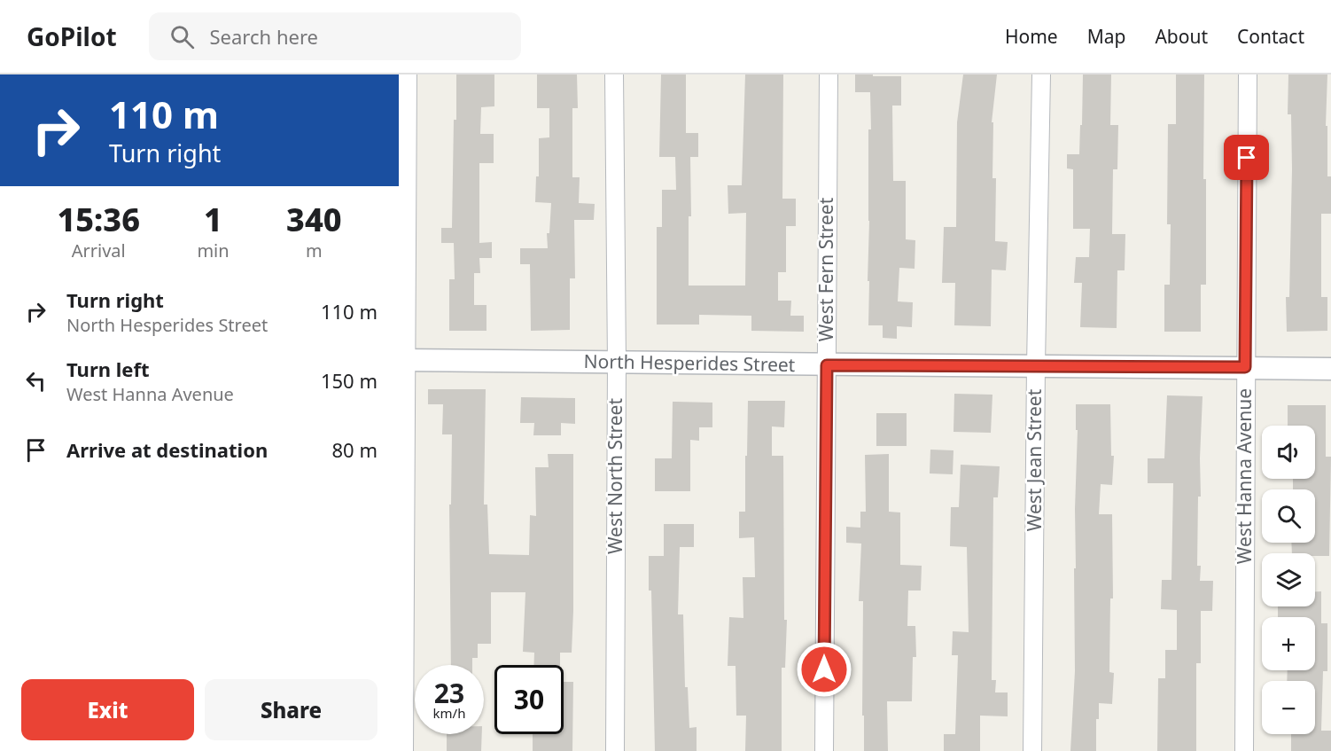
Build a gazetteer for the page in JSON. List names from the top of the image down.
{
  "streets": {
    "street": [
      "West Fern Street",
      "North Hesperides Street",
      "West Jean Street",
      "West North Street",
      "West Hanna Avenue"
    ]
  },
  "crossings": [
    ["West Fern Street", "North Hesperides Street"],
    ["North Hesperides Street", "West Jean Street"],
    ["North Hesperides Street", "West North Street"],
    ["North Hesperides Street", "West Hanna Avenue"]
  ],
  "page": {
    "header": "GoPilot",
    "search": "Search here",
    "nav": [
      "Home",
      "Map",
      "About",
      "Contact"
    ],
    "turn": ["110 m", "Turn right"],
    "eta": [
      "15:36",
      "Arrival",
      "1",
      "min",
      "340",
      "m"
    ],
    "list": [
      {
        "name": "Turn right",
        "note": "North Hesperides Street",
        "value": "110 m"
      },
      {
        "name": "Turn left",
        "note": "West Hanna Avenue",
        "value": "150 m"
      },
      {
        "name": "Arrive at destination",
        "value": "80 m"
      }
    ],
    "map_buttons": ["+", "−"],
    "speed": "23 km/h",
    "limit": "30",
    "buttons": ["Exit", "Share"]
  }
}
